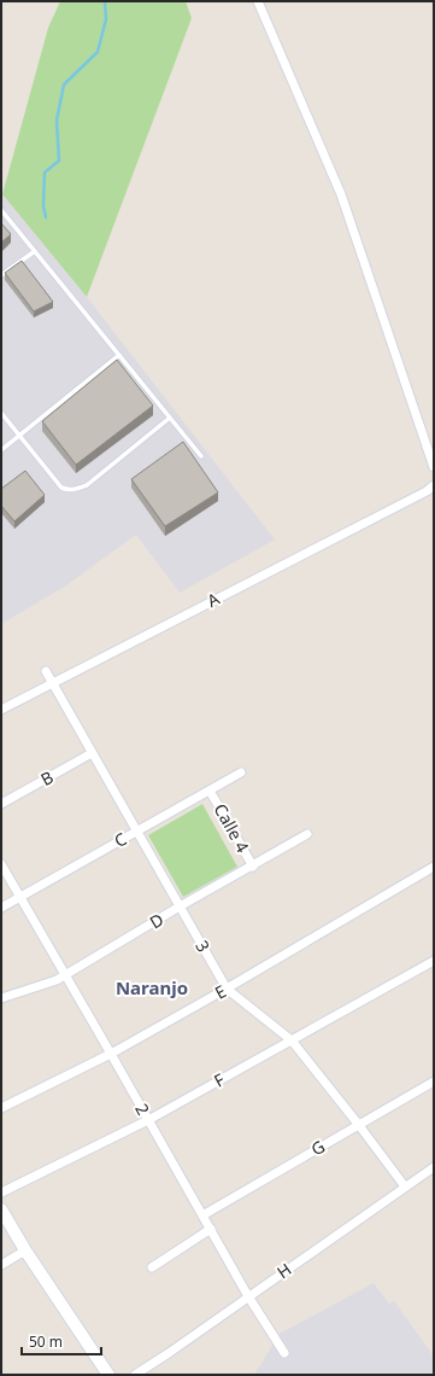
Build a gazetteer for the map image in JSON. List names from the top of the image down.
{
  "streets": {
    "street": [
      "A",
      "B",
      "Calle 4",
      "C",
      "D",
      "3",
      "E",
      "F",
      "2",
      "G",
      "H"
    ]
  },
  "crossings": [
    ["A", "3"],
    ["B", "3"],
    ["Calle 4", "C"],
    ["Calle 4", "D"],
    ["C", "3"],
    ["C", "2"],
    ["D", "3"],
    ["D", "2"],
    ["3", "E"],
    ["3", "F"],
    ["3", "G"],
    ["3", "H"],
    ["E", "2"],
    ["F", "2"],
    ["2", "G"],
    ["2", "H"]
  ],
  "districts": ["Naranjo"],
  "scale_bar": "50 m"
}
